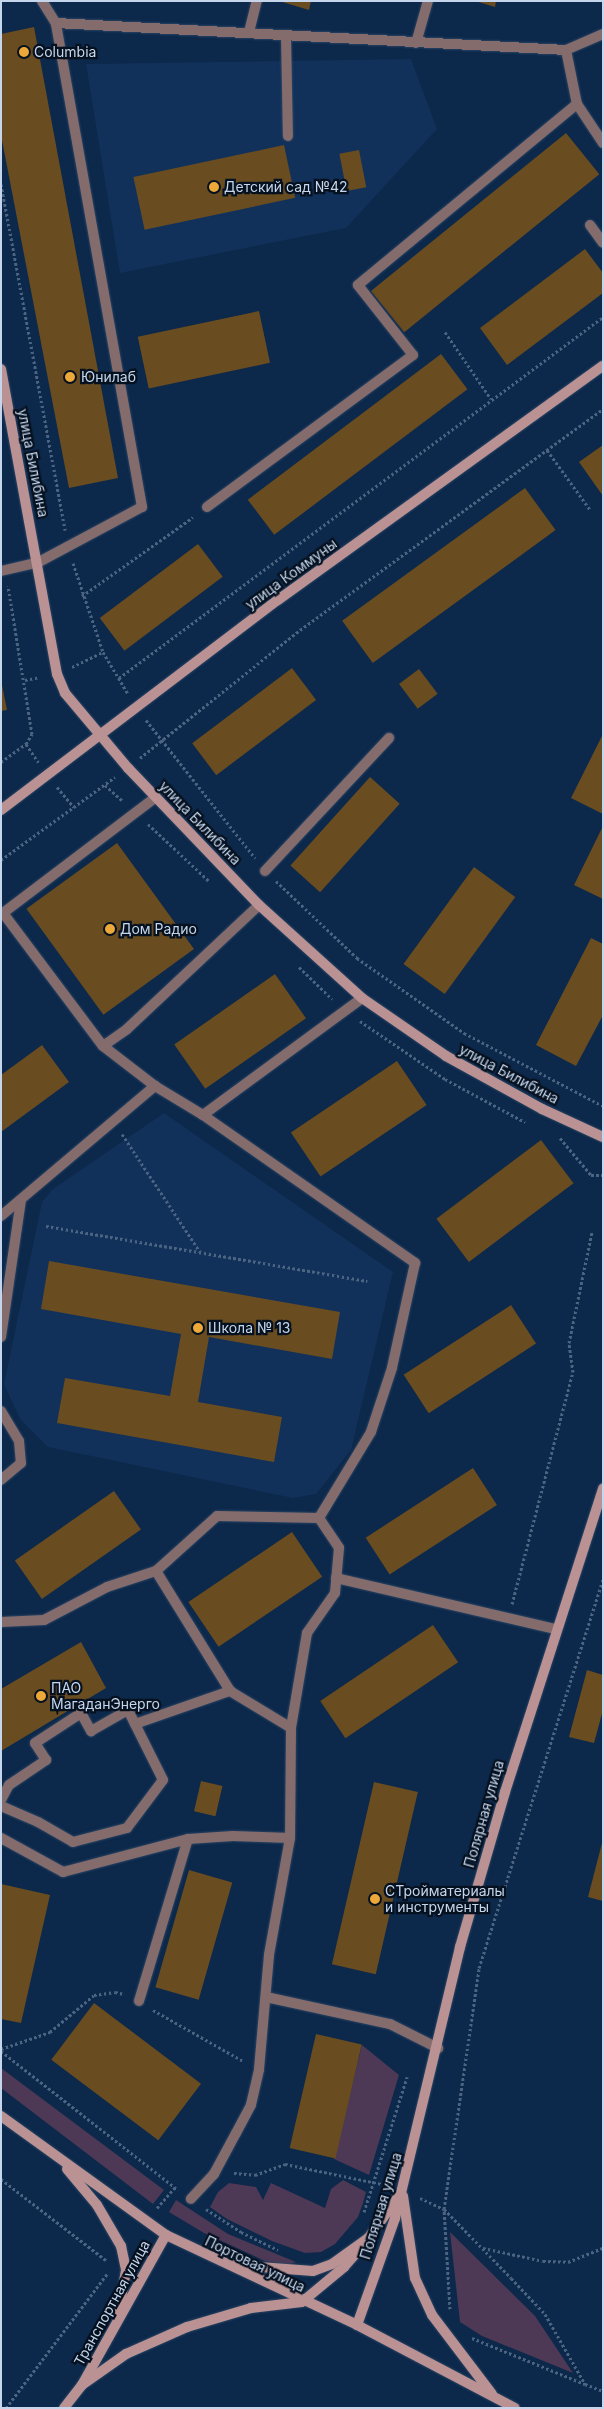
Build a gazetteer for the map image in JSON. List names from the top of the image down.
{
  "streets": {
    "main road": [
      "улица Билибина",
      "улица Коммуны",
      "Полярная улица",
      "Портовая улица",
      "Транспортная улица"
    ]
  },
  "crossings": [
    ["улица Билибина", "улица Коммуны"],
    ["Полярная улица", "Портовая улица"],
    ["Портовая улица", "Транспортная улица"]
  ],
  "places": [
    "Columbia",
    "Детский сад №42",
    "Юнилаб",
    "Дом Радио",
    "Школа № 13",
    "ПАО МагаданЭнерго",
    "СТройматериалы и инструменты"
  ]
}
